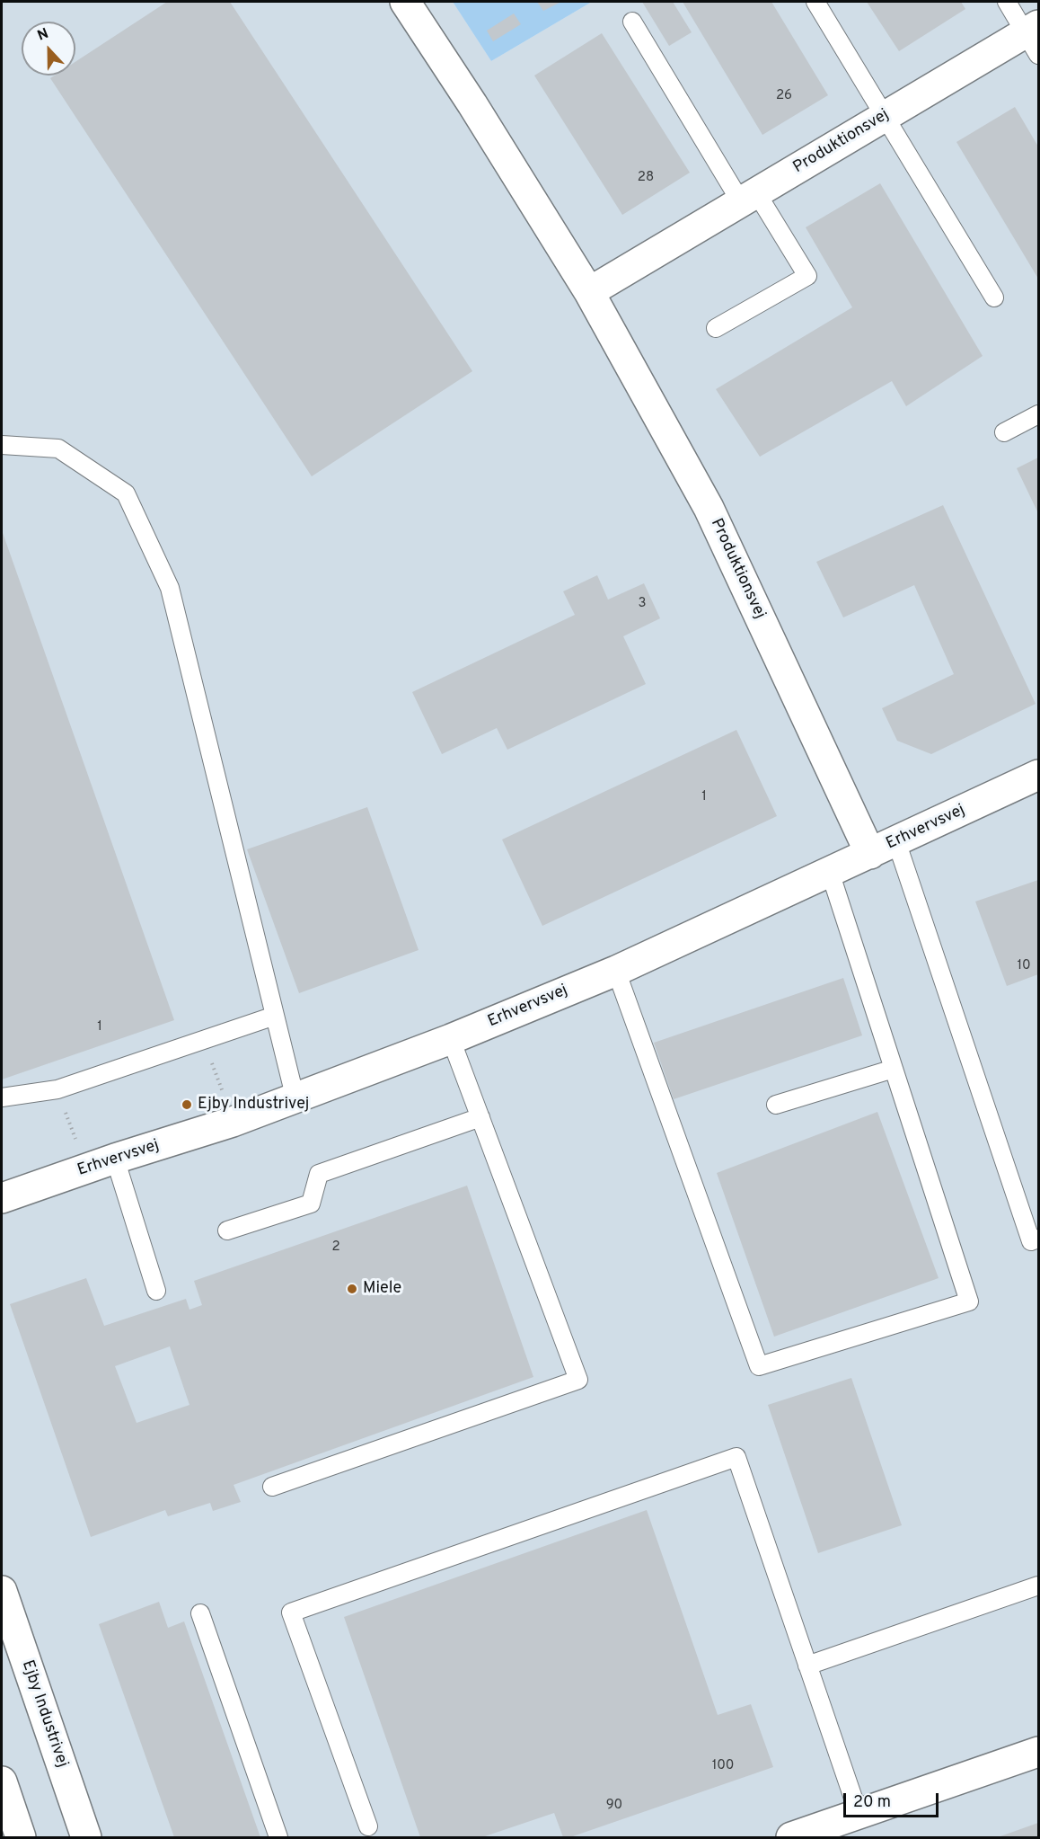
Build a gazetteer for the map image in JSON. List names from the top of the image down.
{
  "streets": {
    "street": ["Produktionsvej", "Erhvervsvej", "Ejby Industrivej"]
  },
  "crossings": [
    ["Produktionsvej", "Erhvervsvej"]
  ],
  "places": ["Ejby Industrivej", "Miele"],
  "house_numbers": [
    "26",
    "28",
    "3",
    "1",
    "10",
    "1",
    "2",
    "100",
    "90"
  ],
  "scale_bar": "20 m",
  "north": "top"
}
